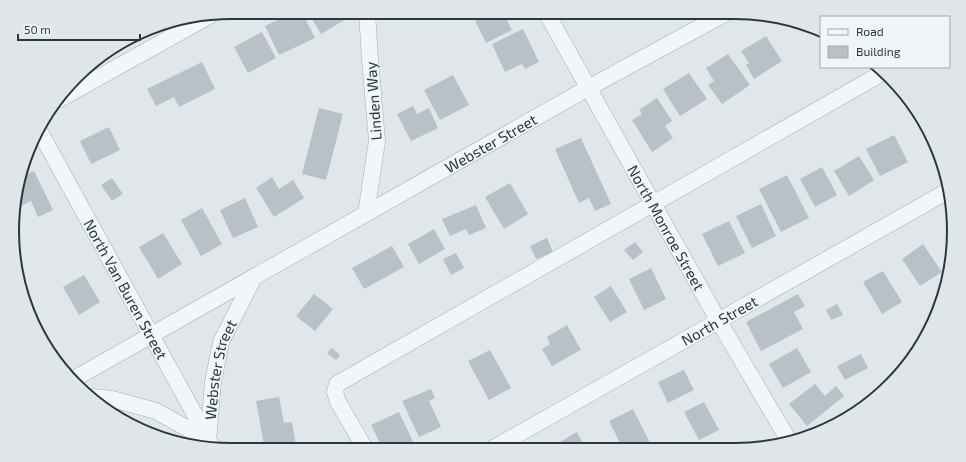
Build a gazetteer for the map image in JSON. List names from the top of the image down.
{
  "streets": {
    "street": [
      "Linden Way",
      "Webster Street",
      "North Monroe Street",
      "North Van Buren Street",
      "North Street"
    ]
  },
  "crossings": [
    ["Linden Way", "Webster Street"],
    ["Webster Street", "North Monroe Street"],
    ["Webster Street", "North Van Buren Street"],
    ["North Monroe Street", "North Street"]
  ],
  "legend": ["Road", "Building"],
  "scale_bar": "50 m"
}
